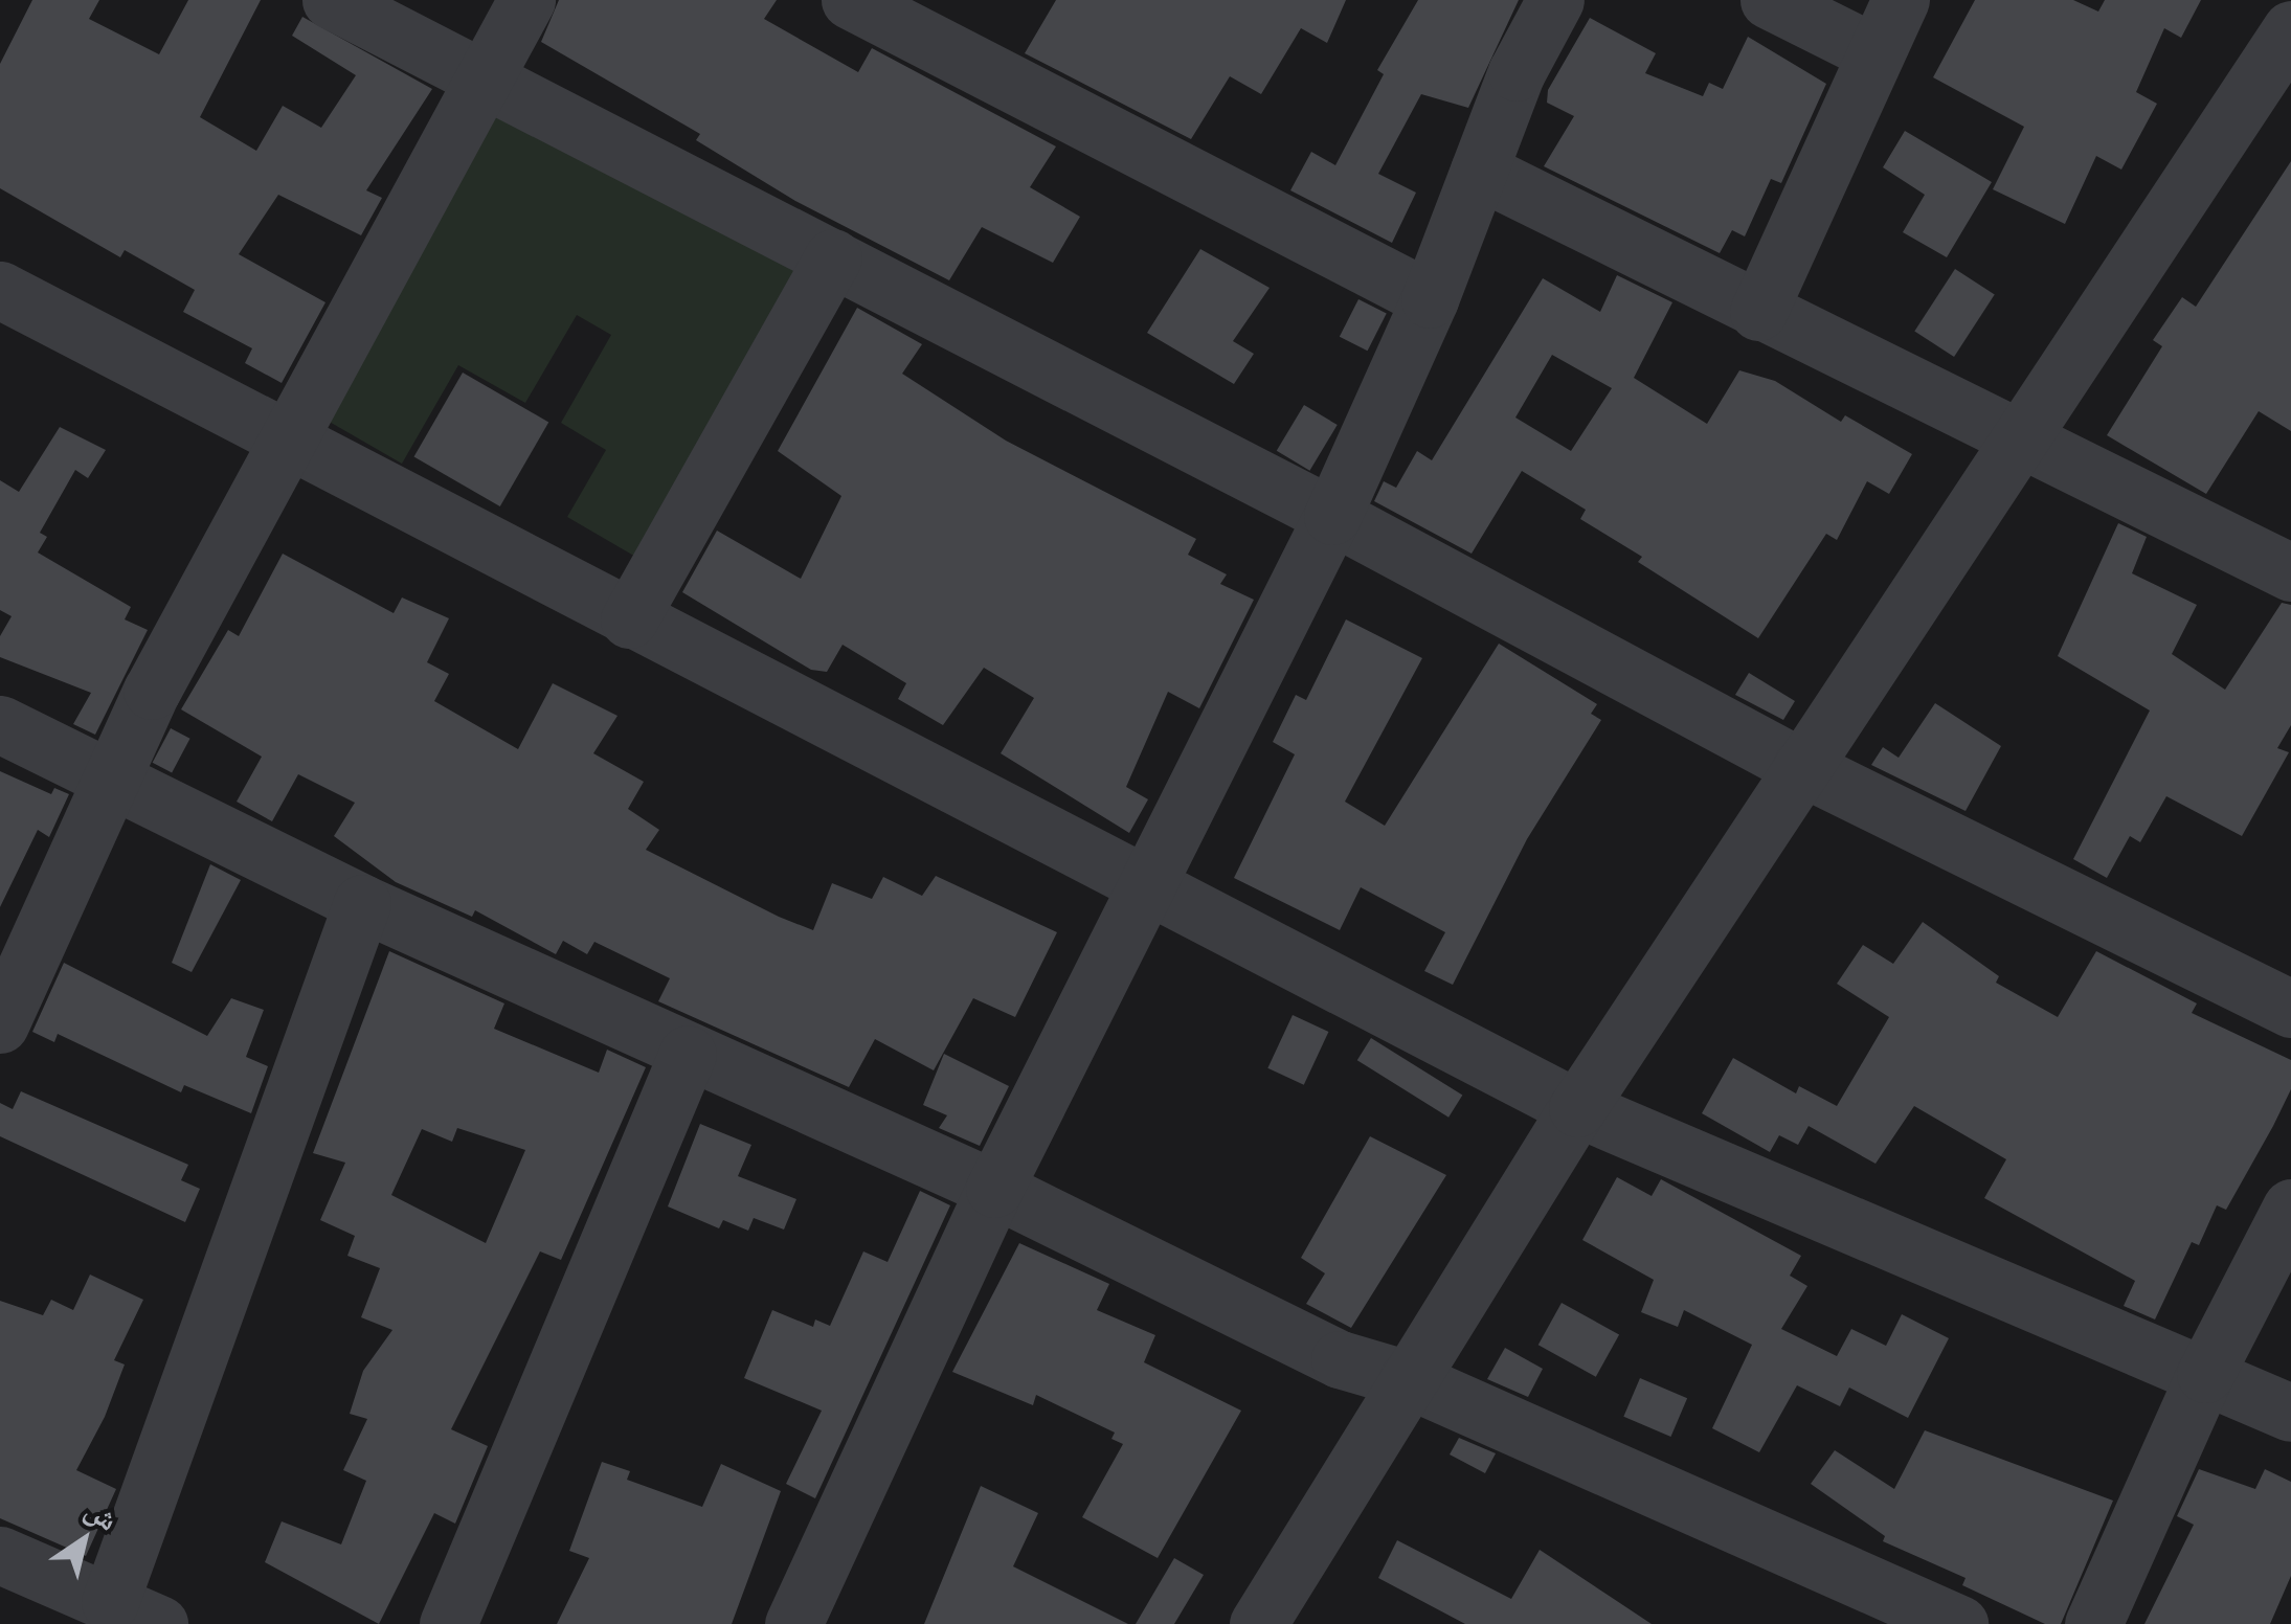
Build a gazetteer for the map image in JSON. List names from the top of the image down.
{
  "north": "top right"
}
